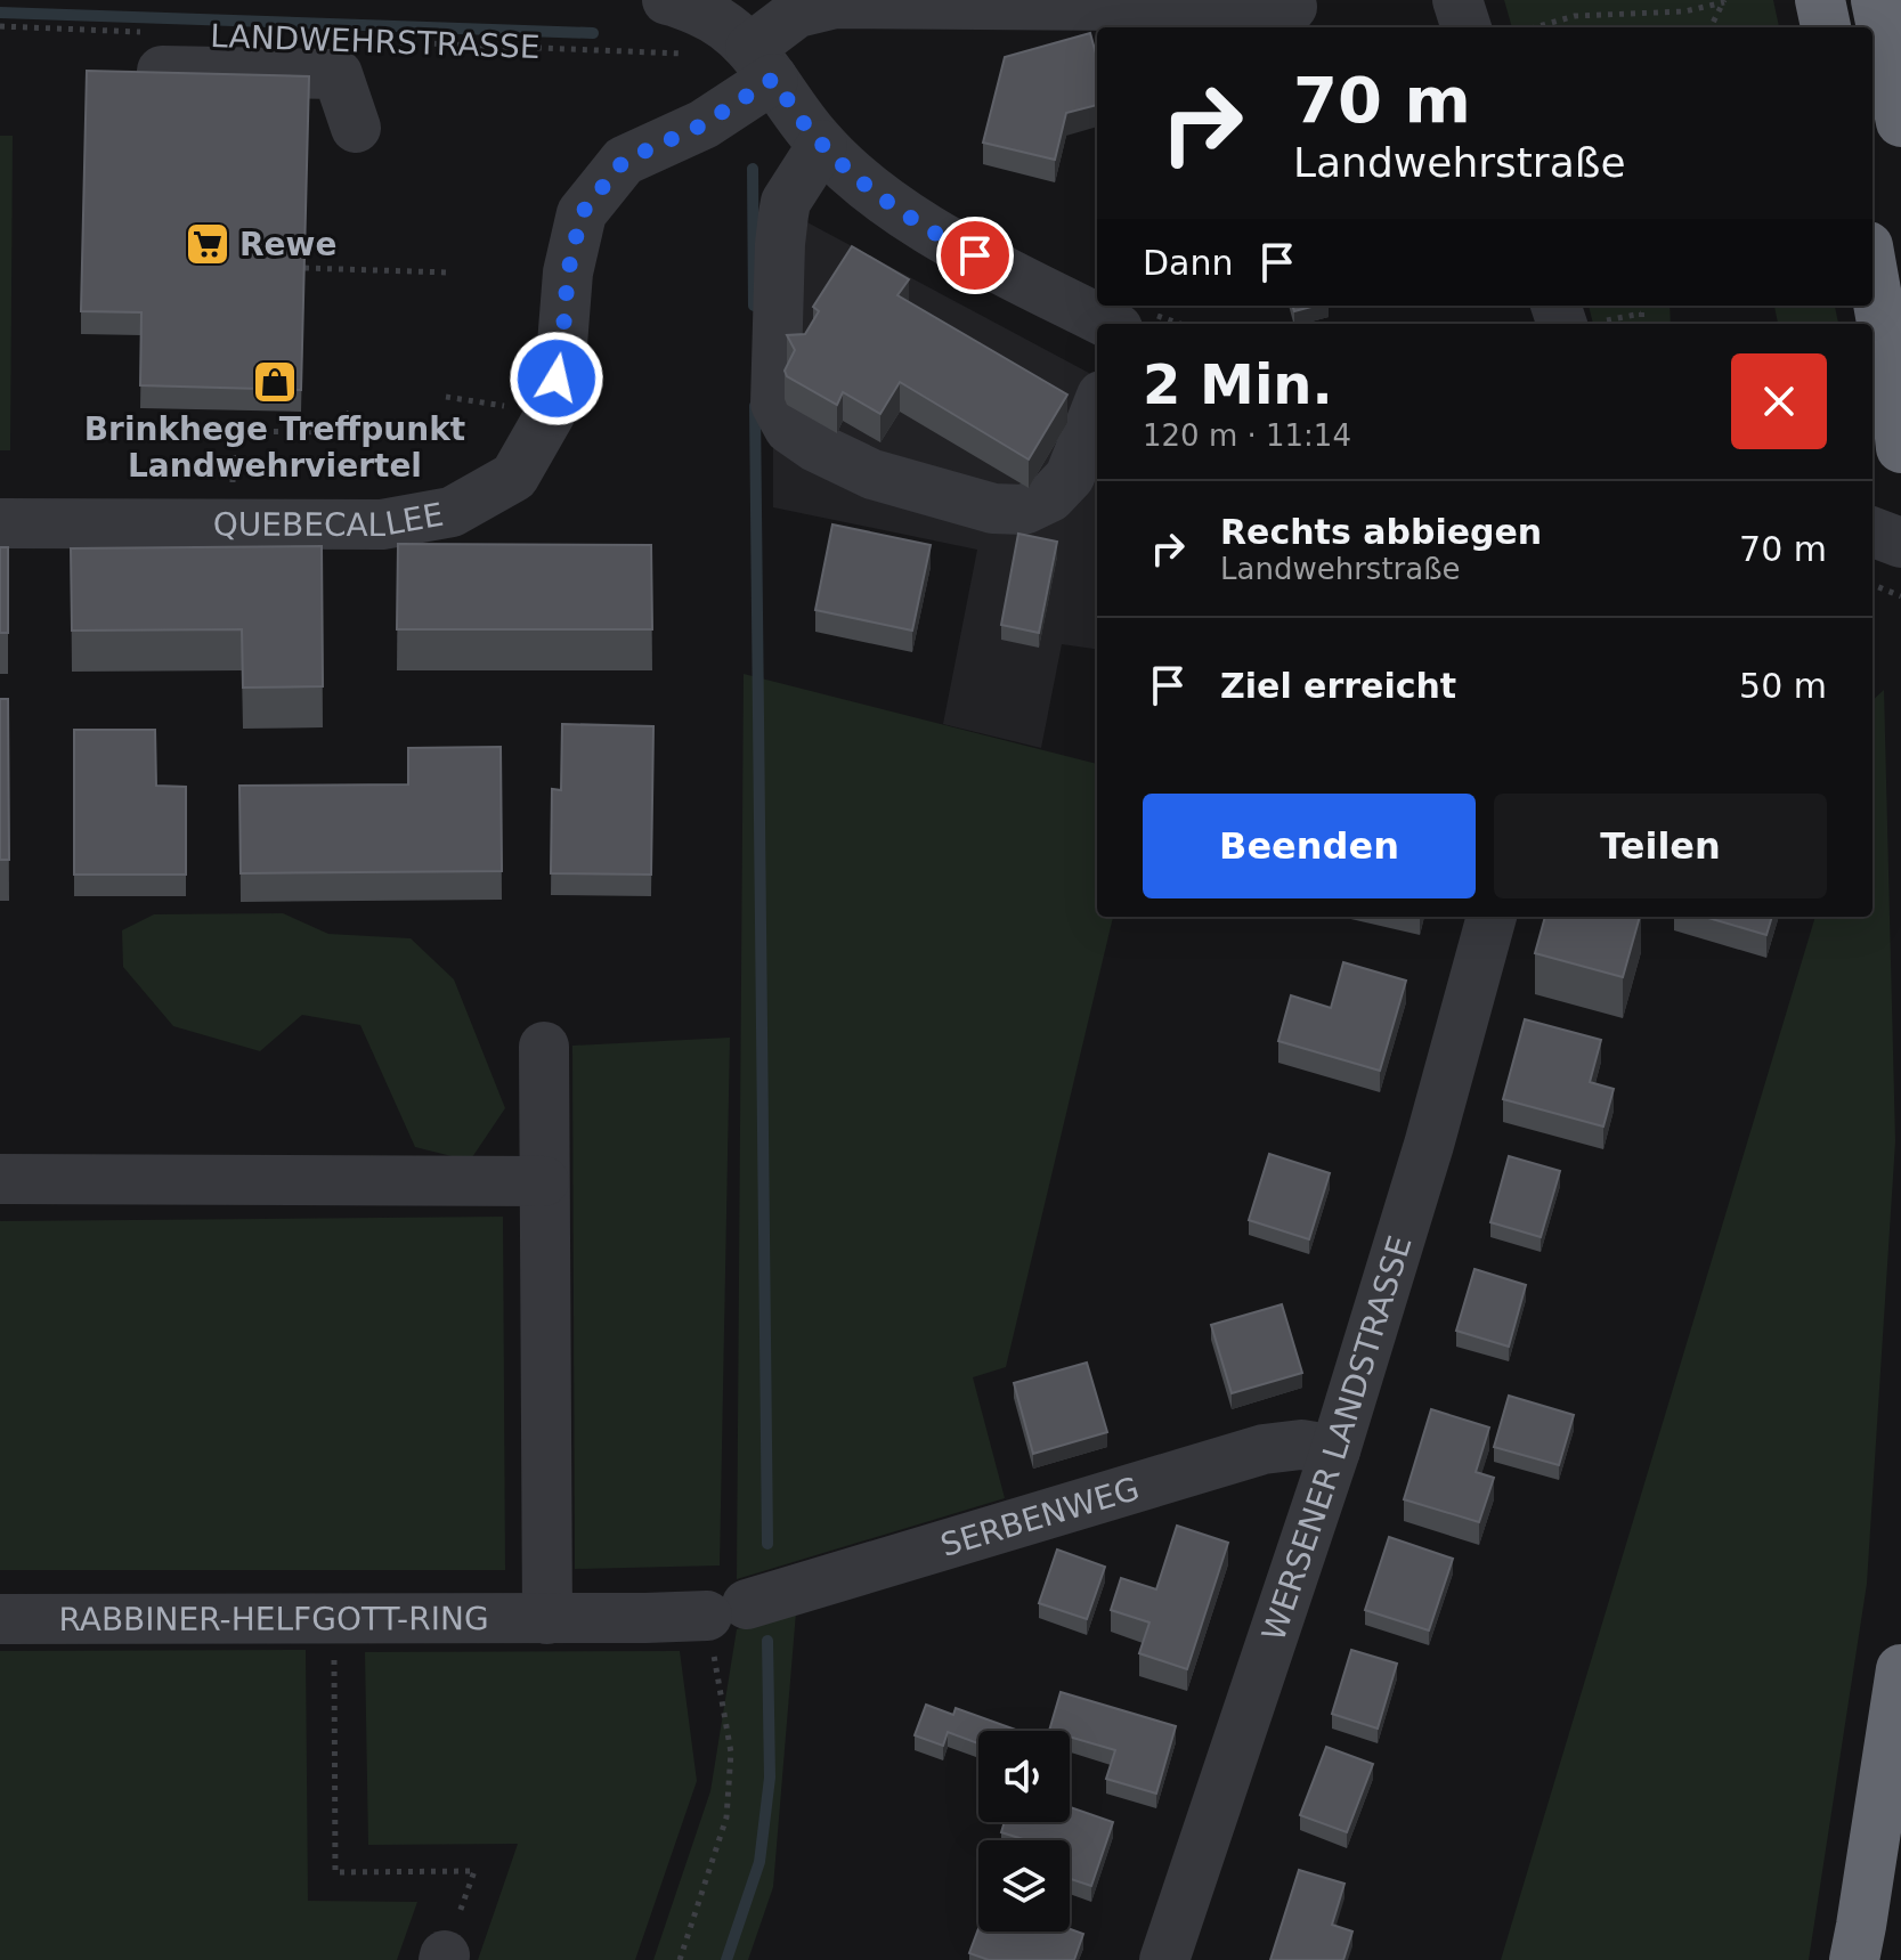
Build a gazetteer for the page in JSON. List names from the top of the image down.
{
  "streets": {
    "street": [
      "QUEBECALLEE",
      "WERSENER LANDSTRASSE",
      "SERBENWEG",
      "RABBINER-HELFGOTT-RING"
    ],
    "path": ["LANDWEHRSTRASSE"]
  },
  "crossings": [
    ["LANDWEHRSTRASSE", "QUEBECALLEE"],
    ["WERSENER LANDSTRASSE", "SERBENWEG"],
    ["SERBENWEG", "RABBINER-HELFGOTT-RING"]
  ],
  "places": {
    "supermarket": ["Rewe"],
    "shop": ["Brinkhege Treffpunkt Landwehrviertel"]
  },
  "page": {
    "turn": ["70 m", "Landwehrstraße"],
    "then": "Dann",
    "heading": ["2 Min.", "120 m · 11:14"],
    "list": [
      {
        "name": "Rechts abbiegen",
        "note": "Landwehrstraße",
        "value": "70 m"
      },
      {
        "name": "Ziel erreicht",
        "value": "50 m"
      }
    ],
    "buttons": ["Beenden", "Teilen"]
  }
}
